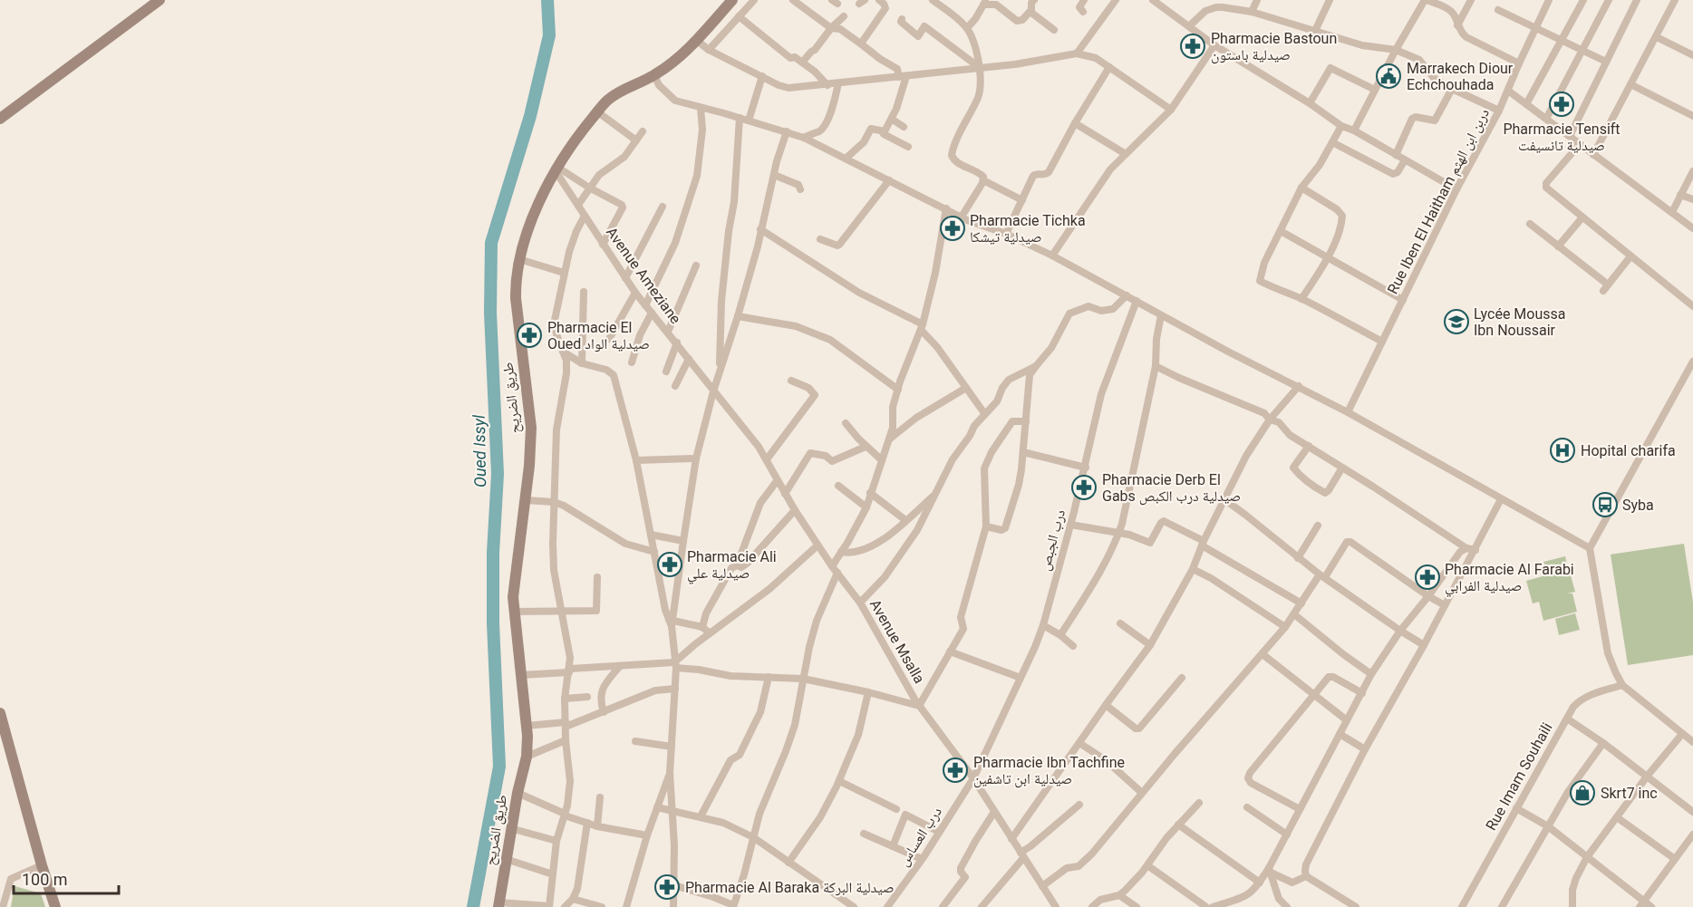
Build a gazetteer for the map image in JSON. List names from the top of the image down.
{
  "streets": {
    "street": [
      "Rue Iben El Haitham دربن ابن الهثم",
      "Avenue Ameziane",
      "طريق الضريح",
      "درب الجبص",
      "Avenue Msalla",
      "Rue Imam Souhaili",
      "درب العساس"
    ]
  },
  "crossings": [
    ["Avenue Ameziane", "طريق الضريح"],
    ["Avenue Ameziane", "Avenue Msalla"],
    ["درب الجبص", "Avenue Msalla"],
    ["درب الجبص", "درب العساس"],
    ["Avenue Msalla", "درب العساس"]
  ],
  "water": ["Oued Issyl"],
  "places": {
    "pharmacy": [
      "Pharmacie Bastoun صيدلية باستون",
      "Pharmacie Tensift صيدلية تانسيفت",
      "Pharmacie Tichka صيدلية تيشكا",
      "Pharmacie El Oued صيدلية الواد",
      "Pharmacie Derb El Gabs صيدلية درب الكبص",
      "Pharmacie Ali صيدلية علي",
      "Pharmacie Al Farabi صيدلية الفرابي",
      "Pharmacie Ibn Tachfine صيدلية ابن تاشفين",
      "Pharmacie Al Baraka صيدلية البركة"
    ],
    "public building": ["Marrakech Diour Echchouhada"],
    "school or university": ["Lycée Moussa Ibn Noussair"],
    "hospital": ["Hopital charifa"],
    "bus stop": ["Syba"],
    "shop": ["Skrt7 inc"]
  },
  "scale_bar": "100 m"
}
